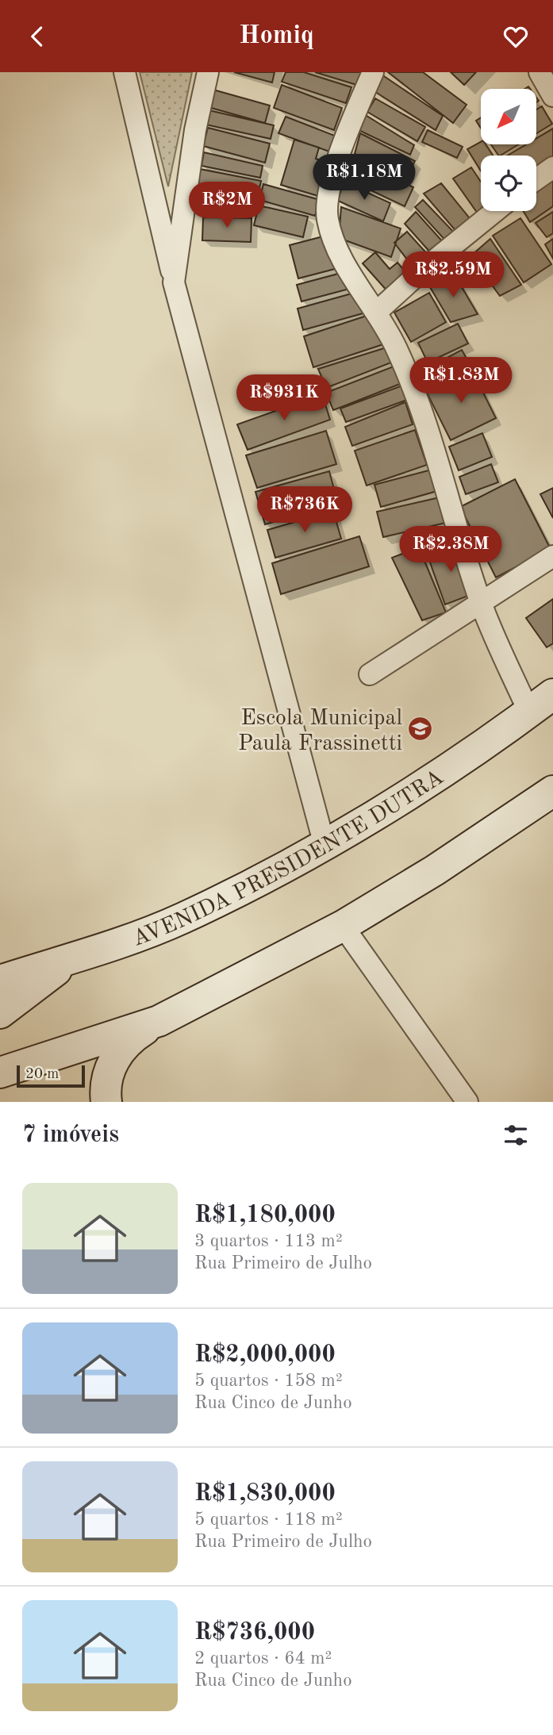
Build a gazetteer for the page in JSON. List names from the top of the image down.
{
  "streets": {
    "street": ["AVENIDA PRESIDENTE DUTRA"]
  },
  "places": {
    "school or university": ["Escola Municipal Paula Frassinetti"]
  },
  "scale_bar": "20 m",
  "north": "bottom left",
  "page": {
    "header": "Homiq",
    "price": [
      "R$1.18M",
      "R$2M",
      "R$2.59M",
      "R$1.83M",
      "R$931K",
      "R$736K",
      "R$2.38M"
    ],
    "scale": "20 m",
    "heading": "7 imóveis",
    "list": [
      {
        "name": "R$1,180,000",
        "note": "3 quartos · 113 m² · Rua Primeiro de Julho"
      },
      {
        "name": "R$2,000,000",
        "note": "5 quartos · 158 m² · Rua Cinco de Junho"
      },
      {
        "name": "R$1,830,000",
        "note": "5 quartos · 118 m² · Rua Primeiro de Julho"
      },
      {
        "name": "R$736,000",
        "note": "2 quartos · 64 m² · Rua Cinco de Junho"
      }
    ]
  }
}
